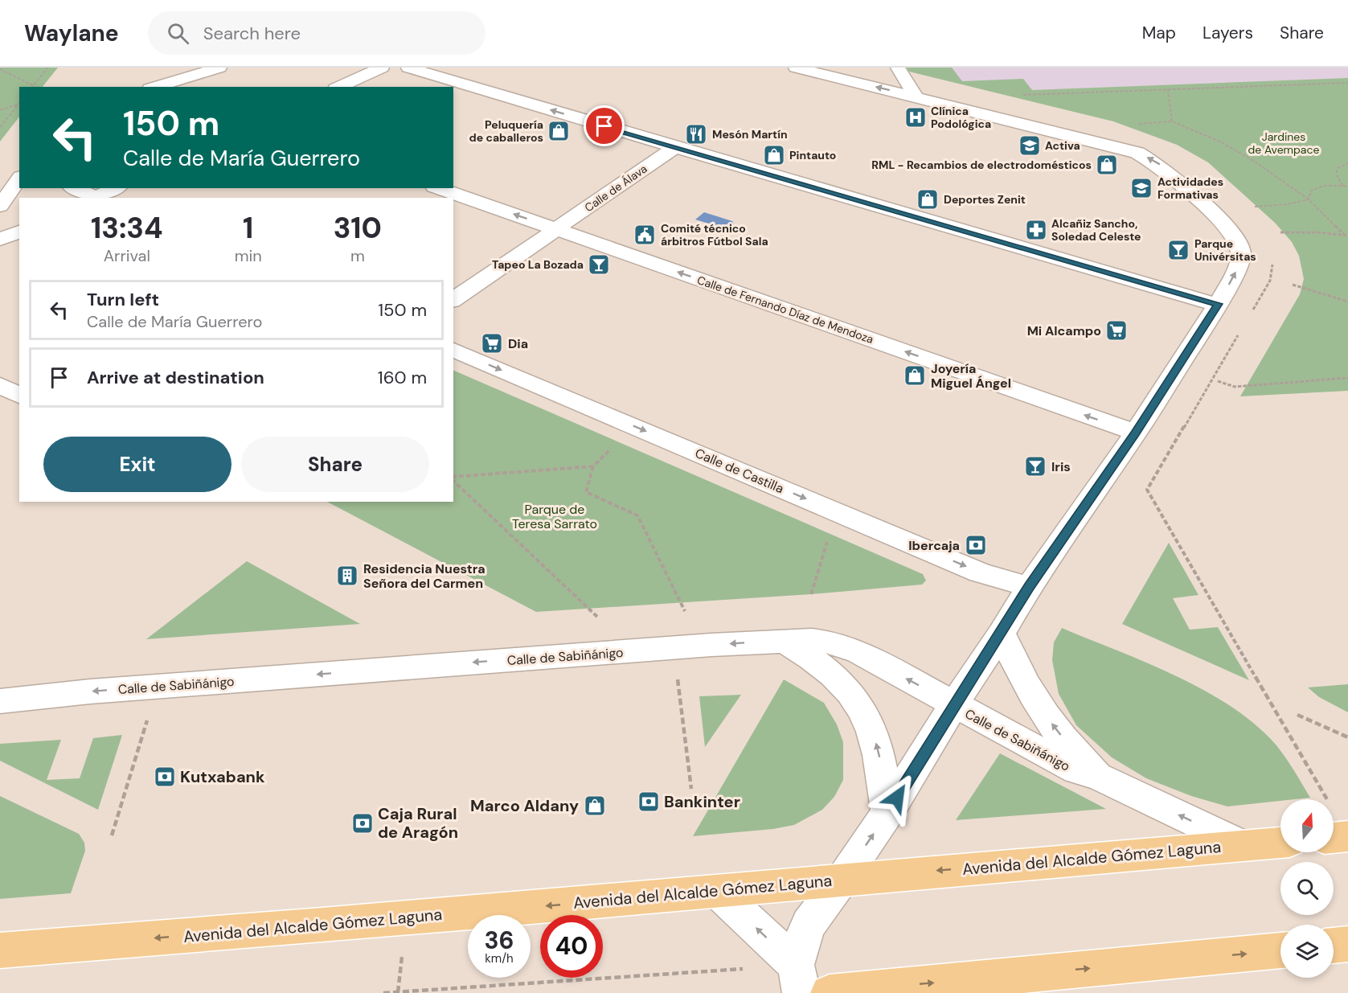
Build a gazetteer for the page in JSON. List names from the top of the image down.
{
  "streets": {
    "main road": ["Avenida del Alcalde Gómez Laguna"],
    "street": [
      "Calle de Álava",
      "Calle de Fernando Díaz de Mendoza",
      "Calle de Castilla",
      "Calle de Sabiñánigo"
    ]
  },
  "crossings": [
    ["Calle de Sabiñánigo", "Avenida del Alcalde Gómez Laguna"]
  ],
  "one_way": ["Calle de Castilla", "Calle de Sabiñánigo"],
  "parks": ["Jardines de Avempace", "Parque de Teresa Sarrato"],
  "places": {
    "hospital": ["Clínica Podológica"],
    "shop": [
      "Peluquería de caballeros",
      "Pintauto",
      "RML - Recambios de electrodomésticos",
      "Deportes Zenit",
      "Joyería Miguel Ángel",
      "Marco Aldany"
    ],
    "restaurant": ["Mesón Martín"],
    "school or university": ["Activa", "Actividades Formativas"],
    "pharmacy": ["Alcañiz Sancho, Soledad Celeste"],
    "public building": ["Comité técnico árbitros Fútbol Sala"],
    "bar": ["Parque Univérsitas", "Tapeo La Bozada", "Iris"],
    "supermarket": ["Mi Alcampo", "Dia"],
    "bank": [
      "Ibercaja",
      "Kutxabank",
      "Bankinter",
      "Caja Rural de Aragón"
    ],
    "building": ["Residencia Nuestra Señora del Carmen"]
  },
  "north": "top",
  "page": {
    "header": "Waylane",
    "search": "Search here",
    "nav": ["Map", "Layers", "Share"],
    "turn": ["150 m", "Calle de María Guerrero"],
    "eta": [
      "13:34",
      "Arrival",
      "1",
      "min",
      "310",
      "m"
    ],
    "list": [
      {
        "name": "Turn left",
        "note": "Calle de María Guerrero",
        "value": "150 m"
      },
      {
        "name": "Arrive at destination",
        "value": "160 m"
      }
    ],
    "buttons": ["Exit", "Share"],
    "speed": "36 km/h",
    "limit": "40"
  }
}
